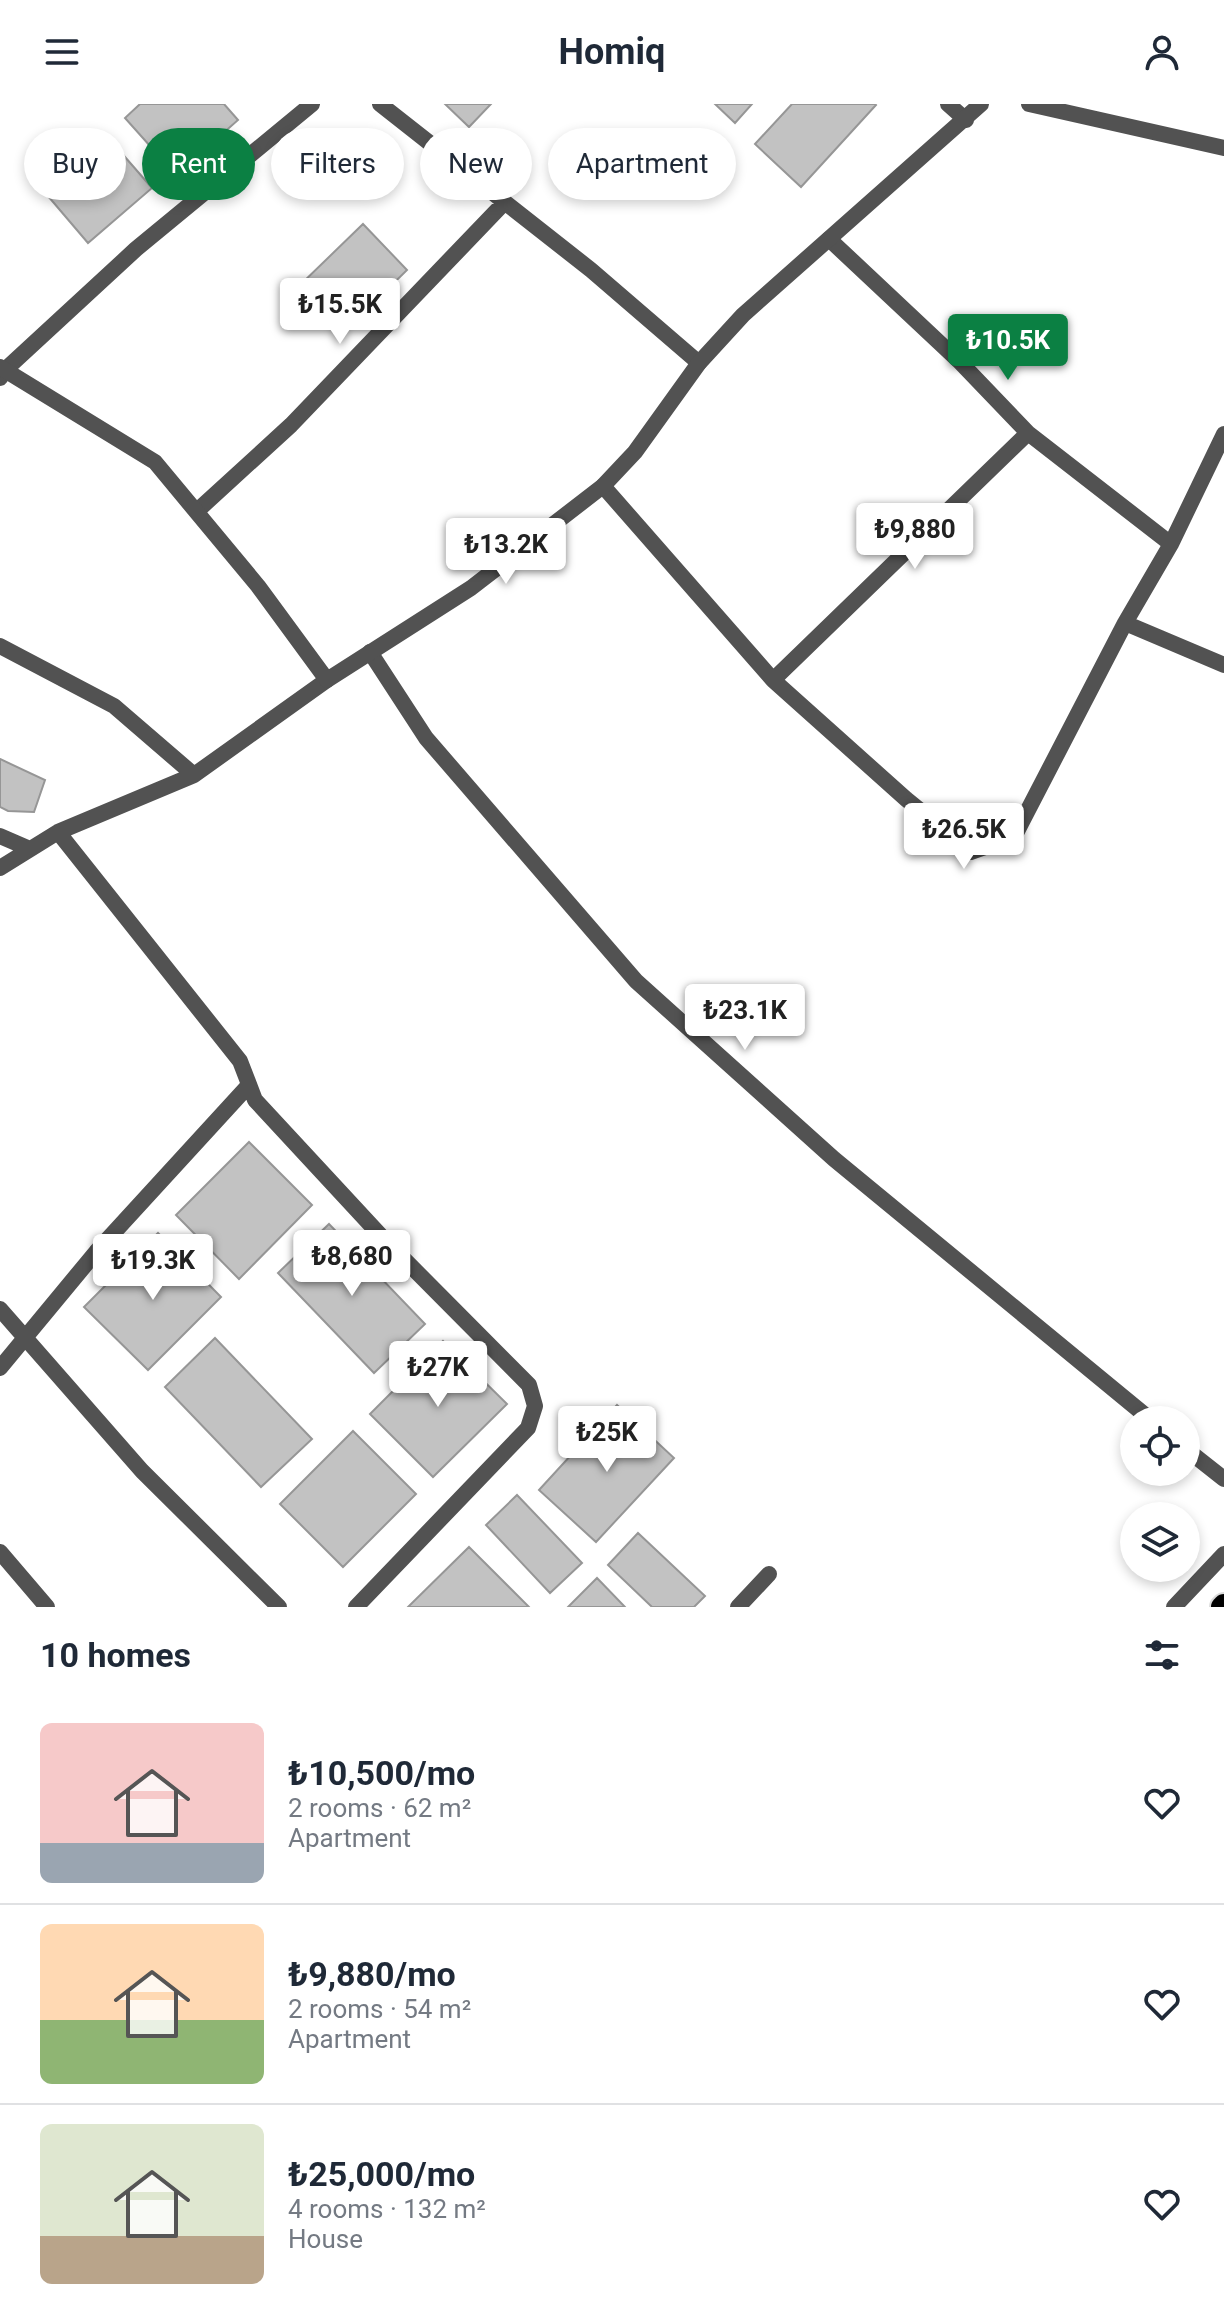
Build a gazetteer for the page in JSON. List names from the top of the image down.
{
  "page": {
    "header": "Homiq",
    "chip": [
      "Buy",
      "Rent",
      "Filters",
      "New",
      "Apartment"
    ],
    "price": [
      "₺15.5K",
      "₺10.5K",
      "₺9,880",
      "₺13.2K",
      "₺26.5K",
      "₺23.1K",
      "₺8,680",
      "₺19.3K",
      "₺27K",
      "₺25K"
    ],
    "heading": "10 homes",
    "list": [
      {
        "name": "₺10,500/mo",
        "note": "2 rooms · 62 m² · Apartment"
      },
      {
        "name": "₺9,880/mo",
        "note": "2 rooms · 54 m² · Apartment"
      },
      {
        "name": "₺25,000/mo",
        "note": "4 rooms · 132 m² · House"
      }
    ]
  }
}
